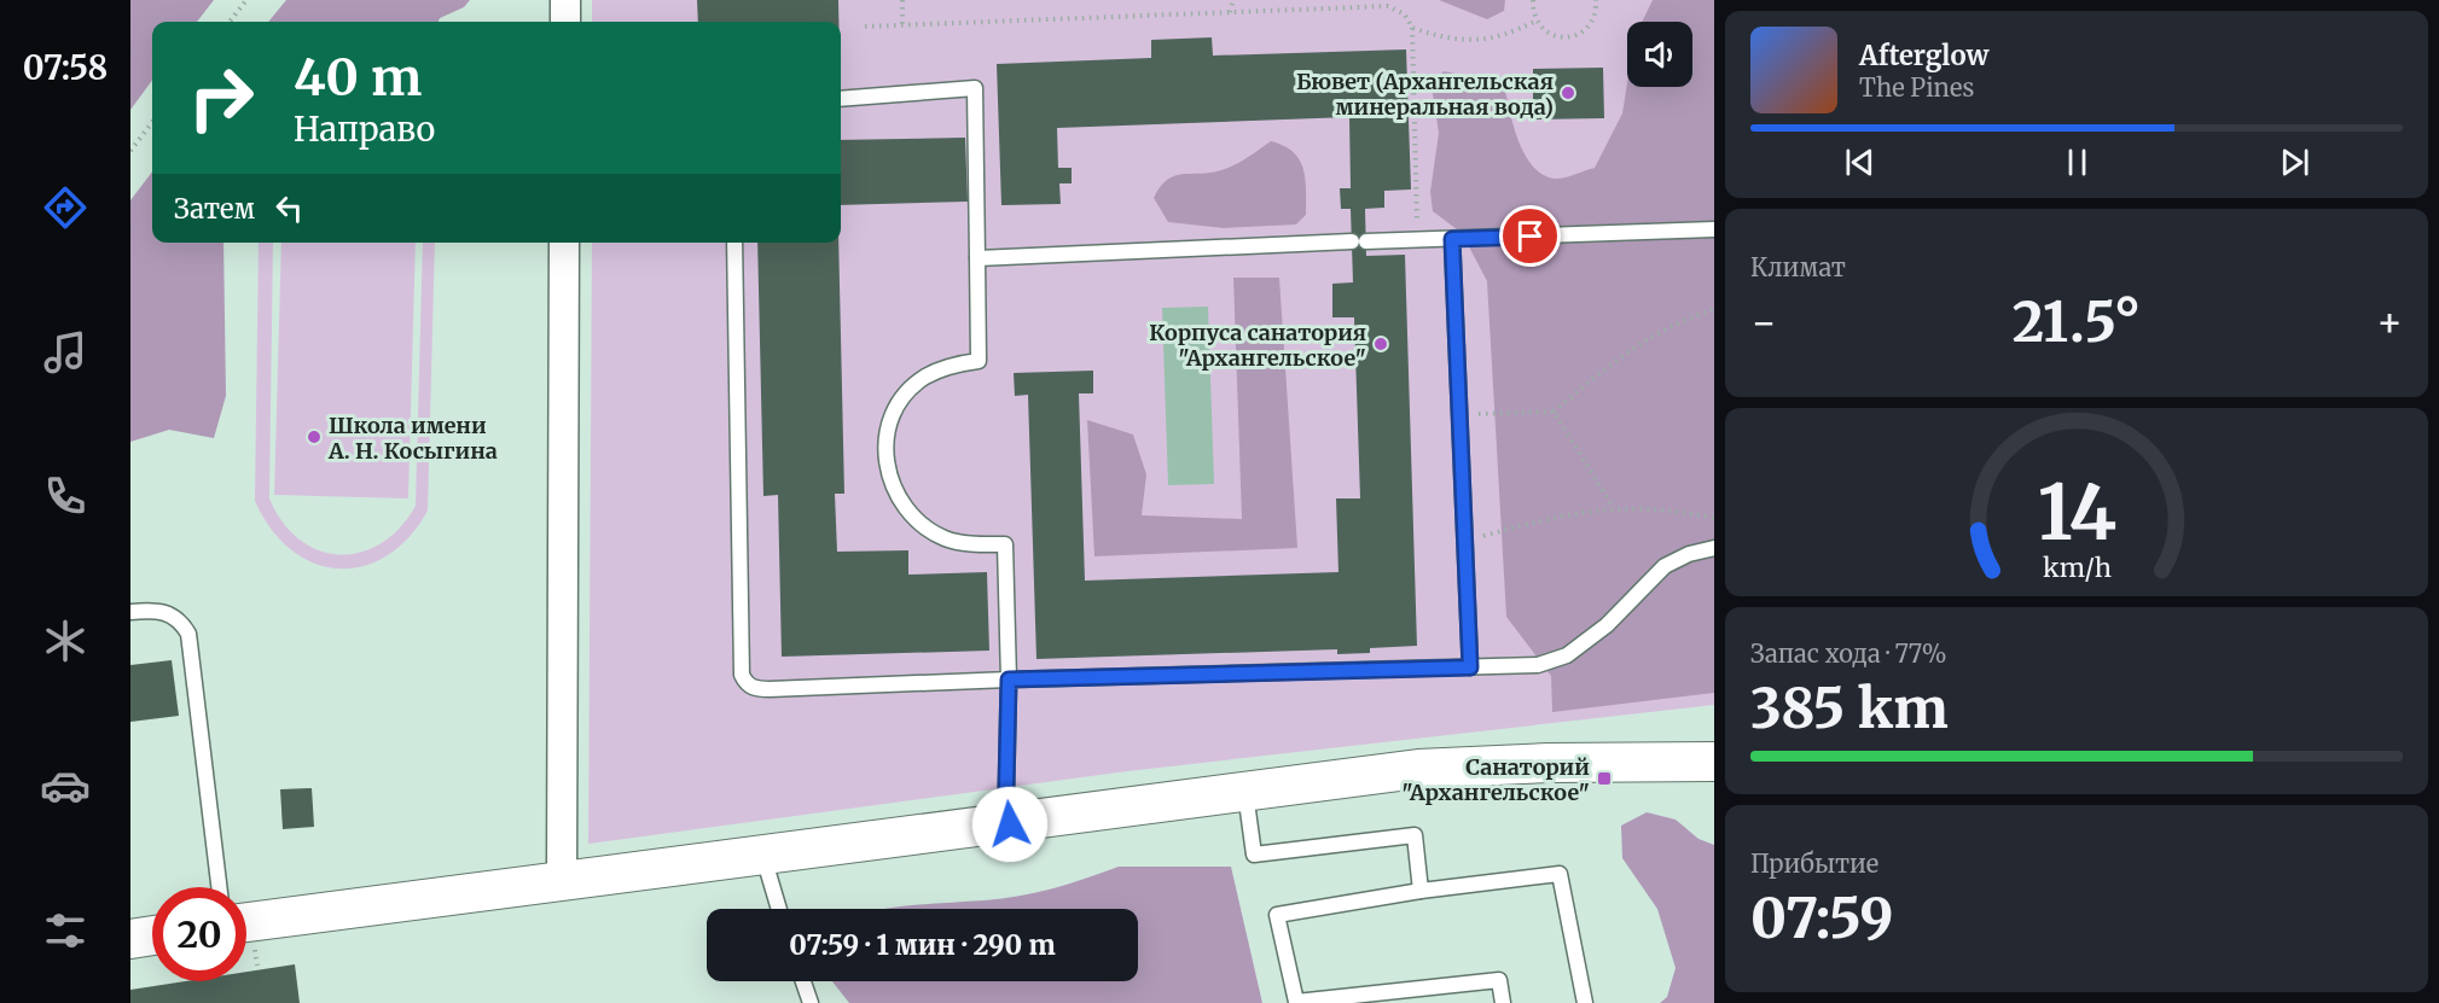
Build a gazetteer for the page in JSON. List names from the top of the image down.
{
  "places": {
    "other": ["Бювет (Архангельская минеральная вода)", "Корпуса санатория \"Архангельское\"", "Школа имени А. Н. Косыгина"],
    "transit": ["Санаторий \"Архангельское\""]
  },
  "page": {
    "tabs": "07:58",
    "turn": ["40 m", "Направо"],
    "song": ["Afterglow", "The Pines"],
    "then": "Затем",
    "tile": [
      "Климат",
      ["Запас хода · 77%", "385 km"],
      ["Прибытие", "07:59"]
    ],
    "heat": ["−", "21.5°", "+"],
    "limit": "20",
    "trip": "07:59 · 1 мин · 290 m",
    "gauge": ["14", "km/h"]
  }
}
